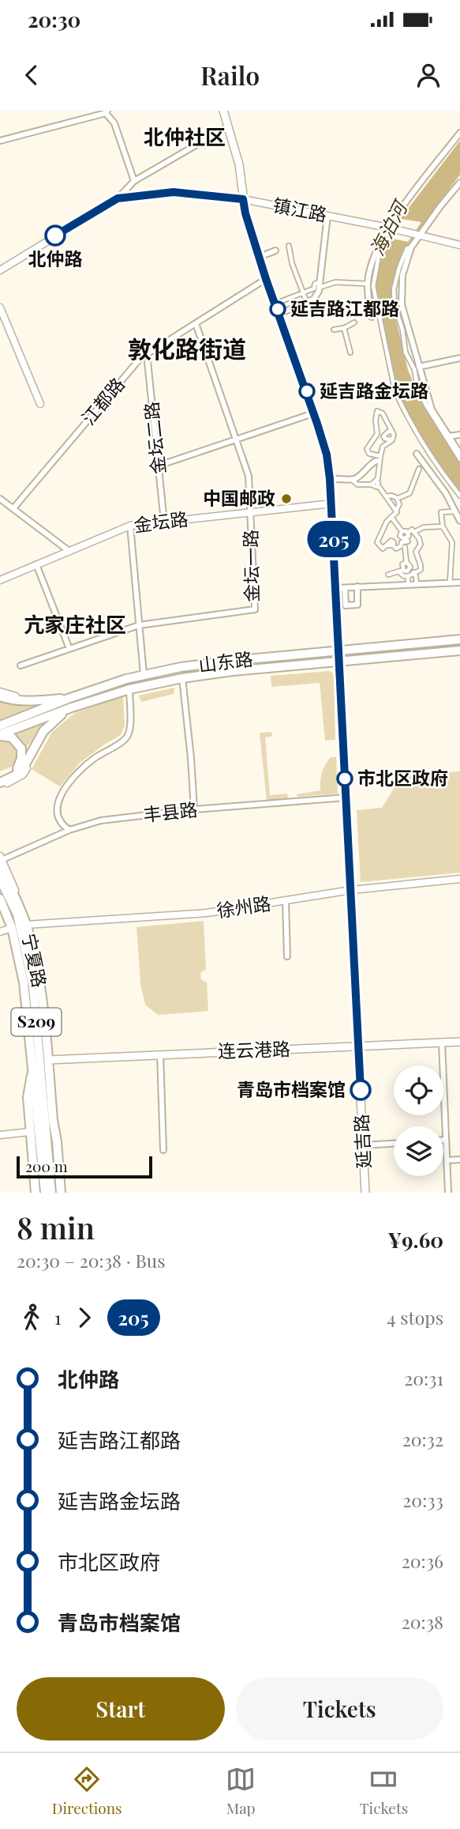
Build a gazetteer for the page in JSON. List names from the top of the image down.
{
  "streets": {
    "main road": [
      "山东路",
      "宁夏路",
      "S209",
      "连云港路",
      "延吉路"
    ],
    "street": [
      "镇江路",
      "江都路",
      "金坛二路",
      "金坛路",
      "金坛一路",
      "丰县路",
      "徐州路"
    ]
  },
  "crossings": [
    ["镇江路", "延吉路"],
    ["江都路", "金坛二路"],
    ["江都路", "金坛一路"],
    ["江都路", "延吉路"],
    ["金坛二路", "金坛路"],
    ["金坛路", "金坛一路"],
    ["金坛路", "延吉路"],
    ["山东路", "延吉路"],
    ["丰县路", "宁夏路"],
    ["丰县路", "延吉路"],
    ["徐州路", "宁夏路"],
    ["徐州路", "延吉路"],
    ["宁夏路", "连云港路"],
    ["连云港路", "延吉路"]
  ],
  "districts": ["北仲社区", "敦化路街道", "亢家庄社区"],
  "water": ["海泊河"],
  "places": [
    "北仲路",
    "延吉路江都路",
    "延吉路金坛路",
    "中国邮政",
    "市北区政府",
    "青岛市档案馆"
  ],
  "lines": ["bus line 205"],
  "scale_bar": "200 m",
  "page": {
    "status": "20:30",
    "header": "Railo",
    "on_map": "205",
    "scale": "200 m",
    "heading": ["8 min", "20:30 – 20:38 · Bus", "¥9.60"],
    "legs": ["1", "205", "4 stops"],
    "list": [
      {
        "name": "北仲路",
        "value": "20:31"
      },
      {
        "name": "延吉路江都路",
        "value": "20:32"
      },
      {
        "name": "延吉路金坛路",
        "value": "20:33"
      },
      {
        "name": "市北区政府",
        "value": "20:36"
      },
      {
        "name": "青岛市档案馆",
        "value": "20:38"
      }
    ],
    "buttons": ["Start", "Tickets"],
    "tabs": ["Directions", "Map", "Tickets"]
  }
}
